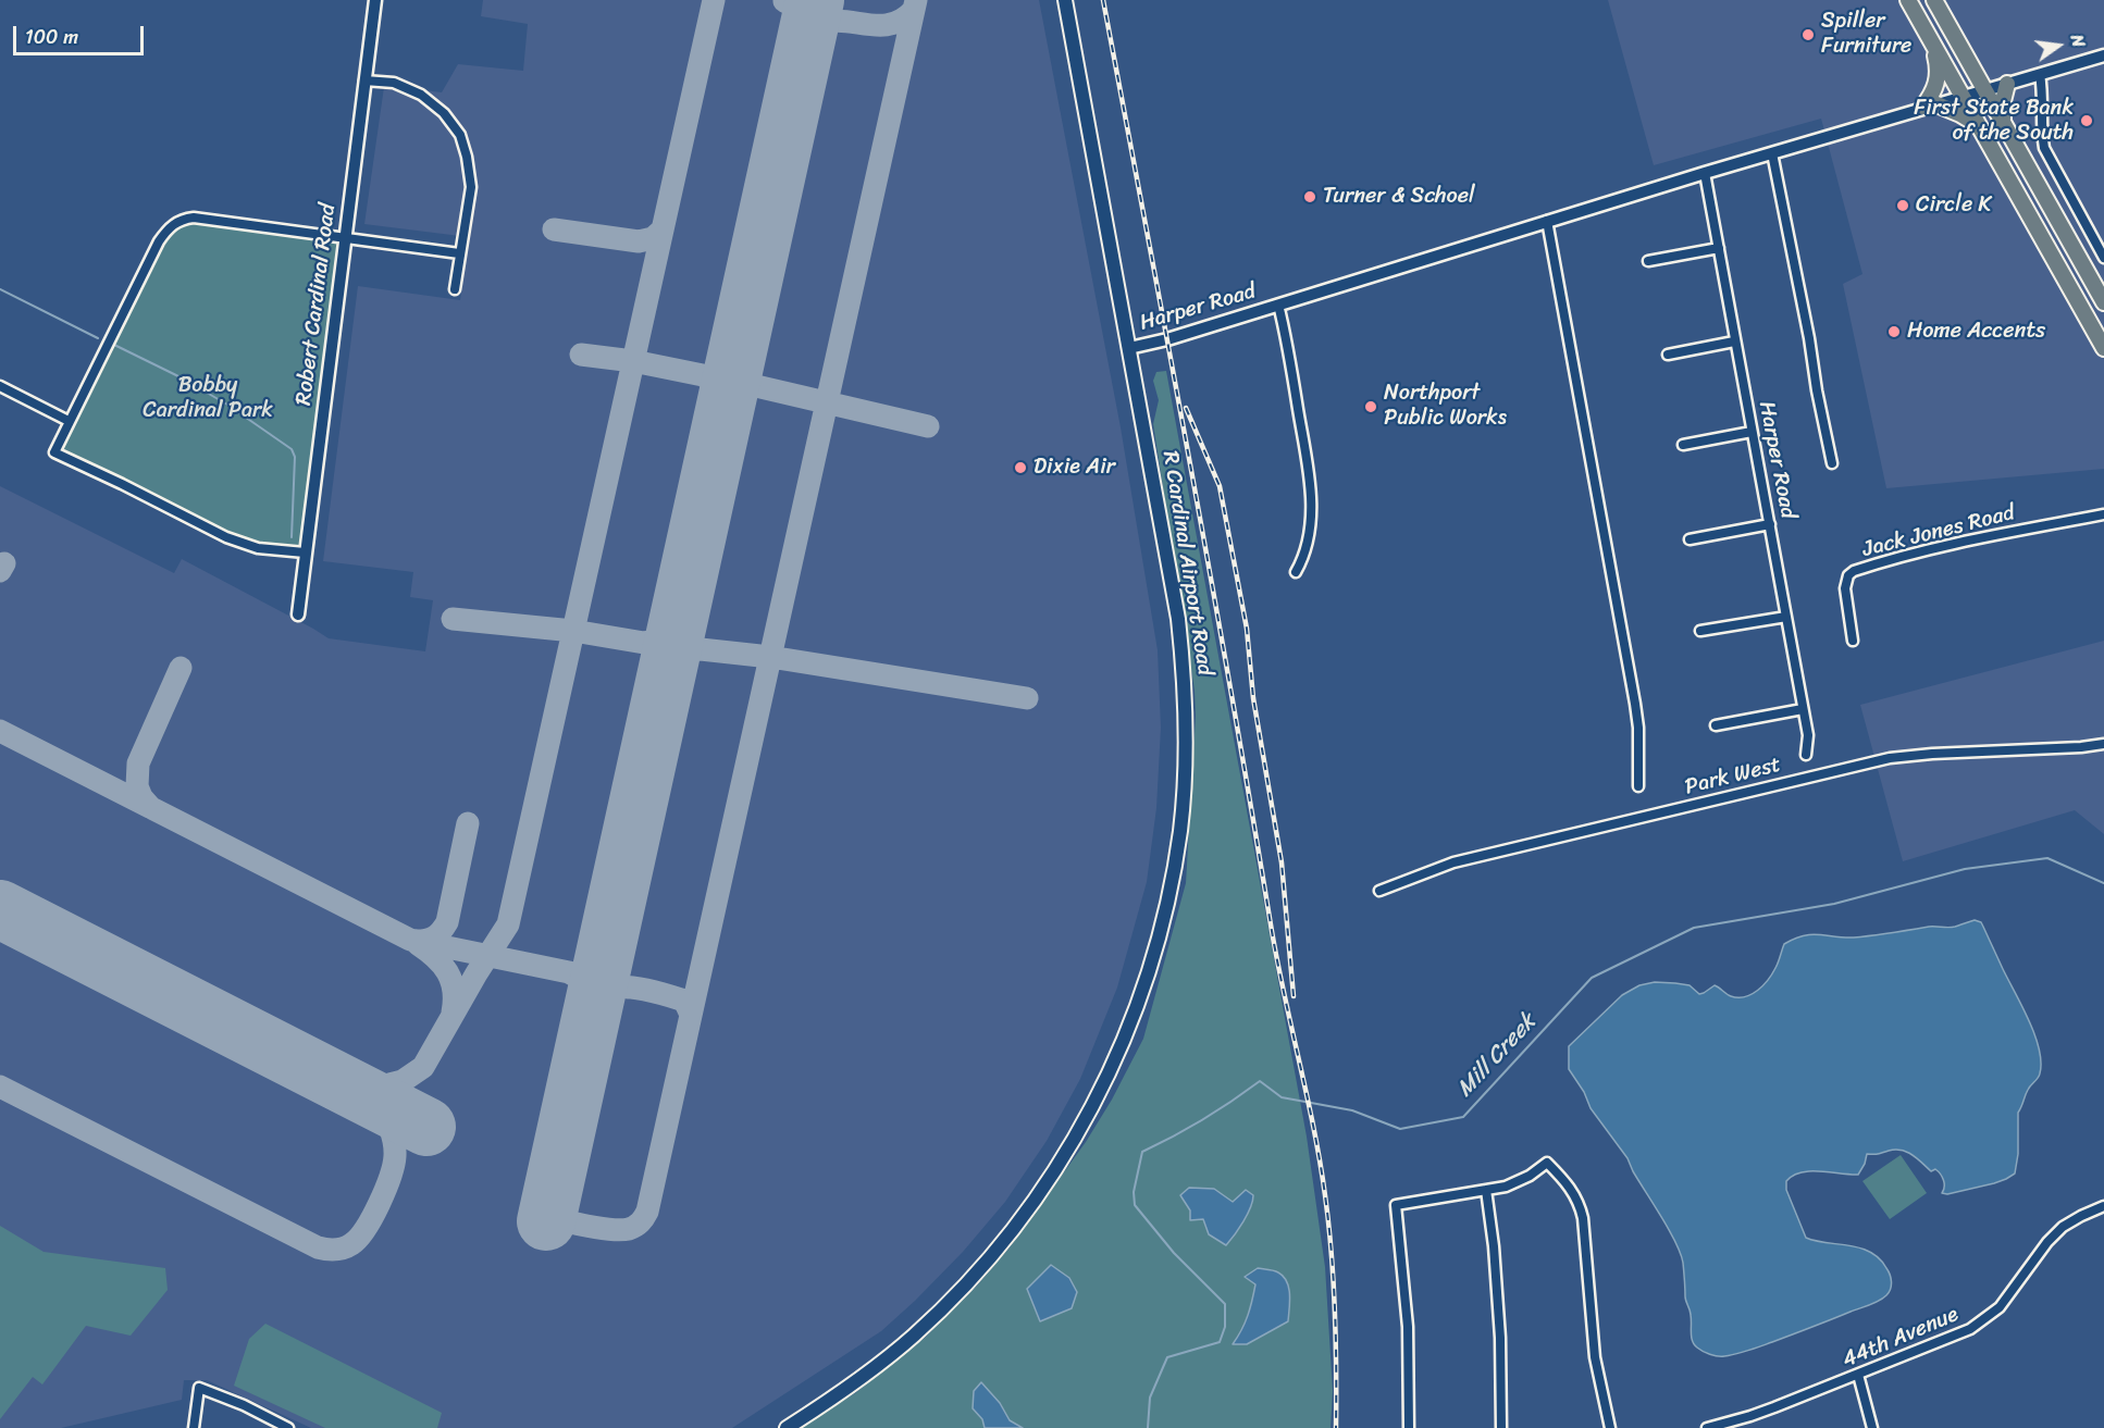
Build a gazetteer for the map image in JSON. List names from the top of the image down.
{
  "streets": {
    "main road": ["R Cardinal Airport Road"],
    "street": [
      "Robert Cardinal Road",
      "Harper Road",
      "Jack Jones Road",
      "Park West",
      "44th Avenue"
    ]
  },
  "crossings": [
    ["Harper Road", "R Cardinal Airport Road"]
  ],
  "water": ["Mill Creek"],
  "parks": ["Bobby Cardinal Park"],
  "places": [
    "Spiller Furniture",
    "First State Bank of the South",
    "Turner & Schoel",
    "Circle K",
    "Home Accents",
    "Northport Public Works",
    "Dixie Air"
  ],
  "scale_bar": "100 m",
  "north": "right"
}
